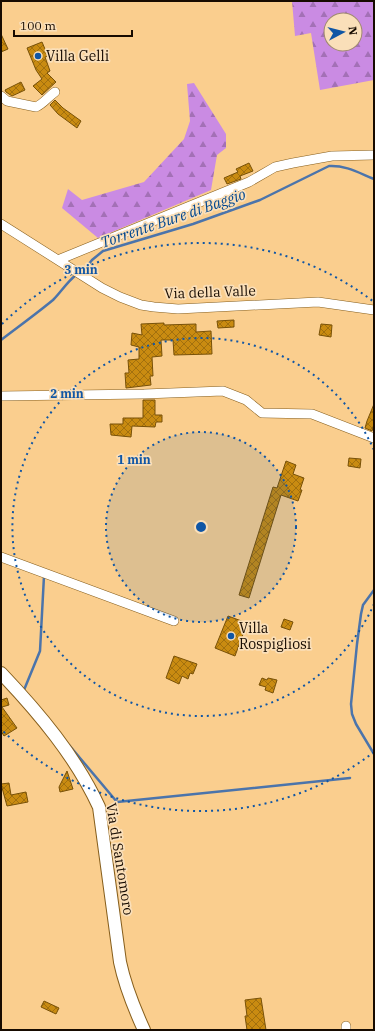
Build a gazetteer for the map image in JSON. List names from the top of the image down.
{
  "streets": {
    "main road": ["Via di Santomoro"],
    "street": ["Via della Valle"]
  },
  "water": ["Torrente Bure di Baggio"],
  "places": ["Villa Gelli", "Villa Rospigliosi"],
  "scale_bar": "100 m",
  "north": "right",
  "rings": ["3 min", "2 min", "1 min"]
}
